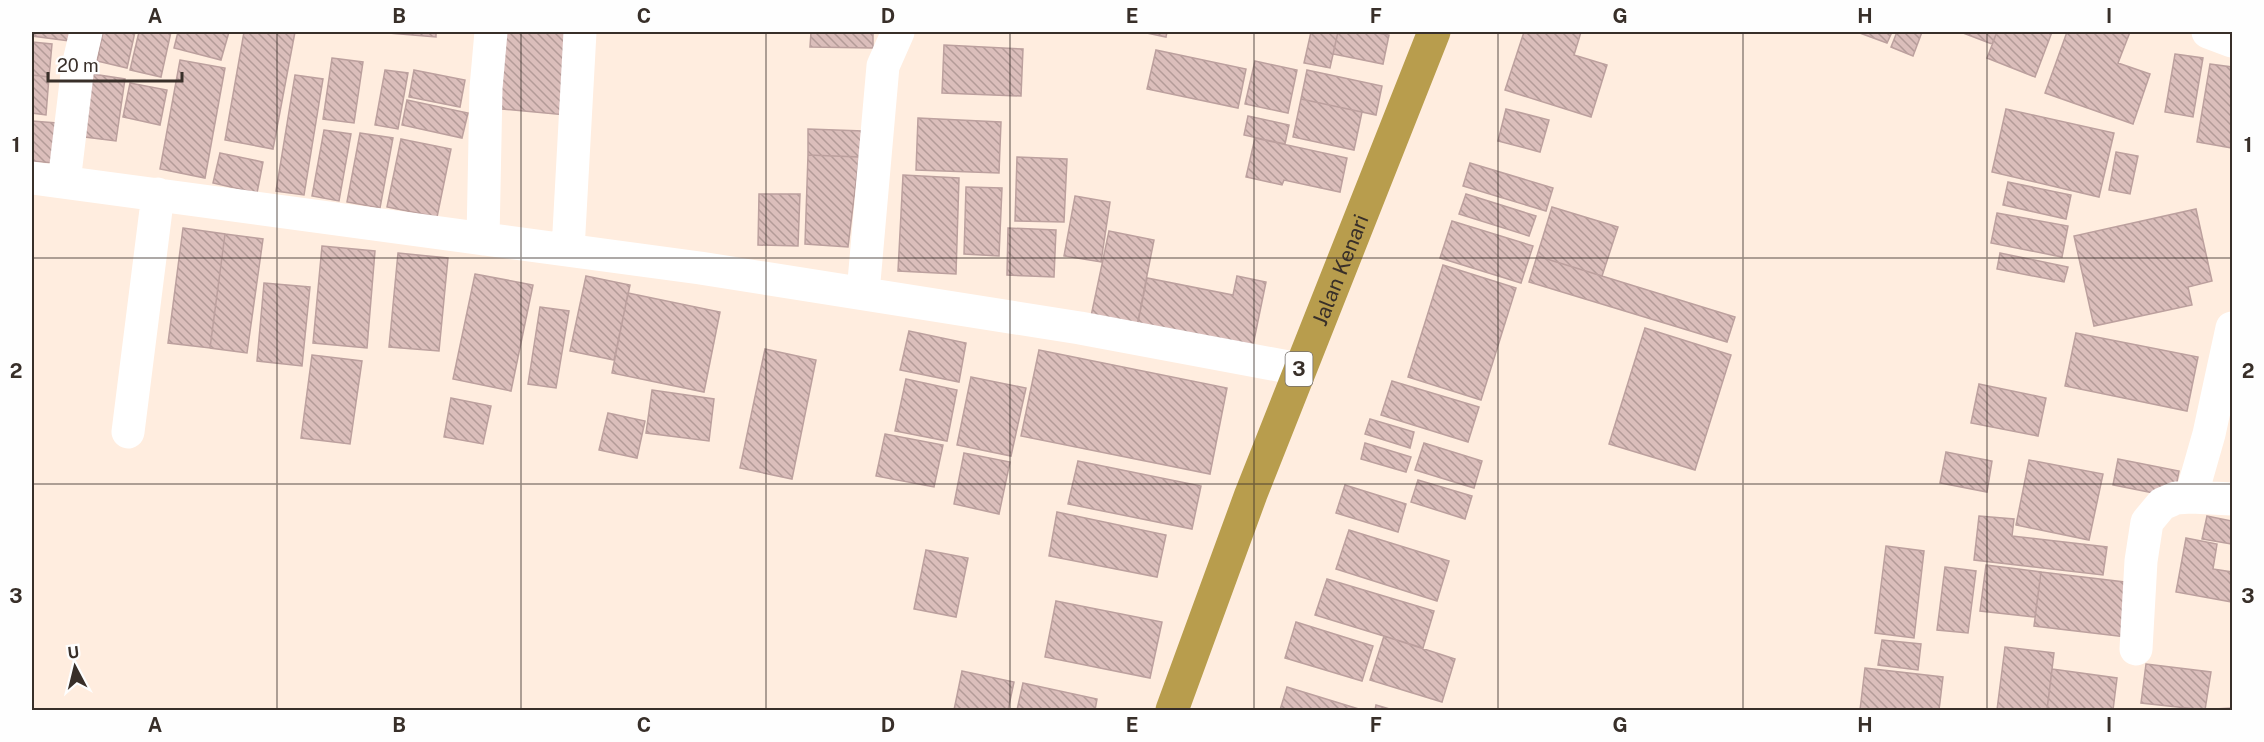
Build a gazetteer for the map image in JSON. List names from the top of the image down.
{
  "streets": {
    "highway": ["Jalan Kenari", "3"]
  },
  "scale_bar": "20 m",
  "north": "top",
  "grid": {
    "columns": [
      "A",
      "B",
      "C",
      "D",
      "E",
      "F",
      "G",
      "H",
      "I"
    ],
    "rows": ["1", "2", "3"]
  }
}
